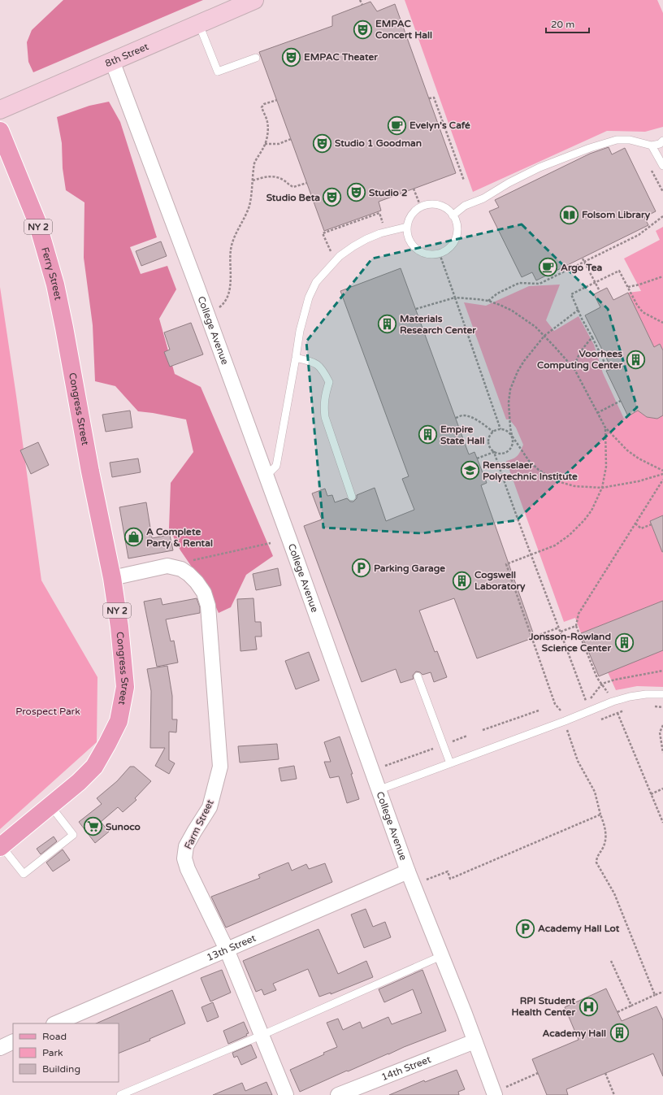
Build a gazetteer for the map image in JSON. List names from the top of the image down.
{
  "streets": {
    "main road": ["NY 2", "Ferry Street", "Congress Street"],
    "street": [
      "8th Street",
      "College Avenue",
      "Farm Street",
      "13th Street",
      "14th Street"
    ]
  },
  "crossings": [
    ["8th Street", "College Avenue"],
    ["Ferry Street", "Congress Street"],
    ["College Avenue", "13th Street"],
    ["College Avenue", "14th Street"],
    ["Congress Street", "Farm Street"],
    ["Farm Street", "13th Street"]
  ],
  "parks": ["Prospect Park"],
  "places": {
    "theatre": [
      "EMPAC Concert Hall",
      "EMPAC Theater",
      "Studio 1 Goodman",
      "Studio 2",
      "Studio Beta"
    ],
    "cafe": ["Evelyn's Café", "Argo Tea"],
    "library": ["Folsom Library"],
    "building": [
      "Materials Research Center",
      "Voorhees Computing Center",
      "Empire State Hall",
      "Cogswell Laboratory",
      "Jonsson-Rowland Science Center",
      "Academy Hall"
    ],
    "school or university": ["Rensselaer Polytechnic Institute"],
    "shop": ["A Complete Party & Rental"],
    "parking": ["Parking Garage", "Academy Hall Lot"],
    "supermarket": ["Sunoco"],
    "hospital": ["RPI Student Health Center"]
  },
  "legend": ["Road", "Park", "Building"],
  "scale_bar": "20 m"
}
